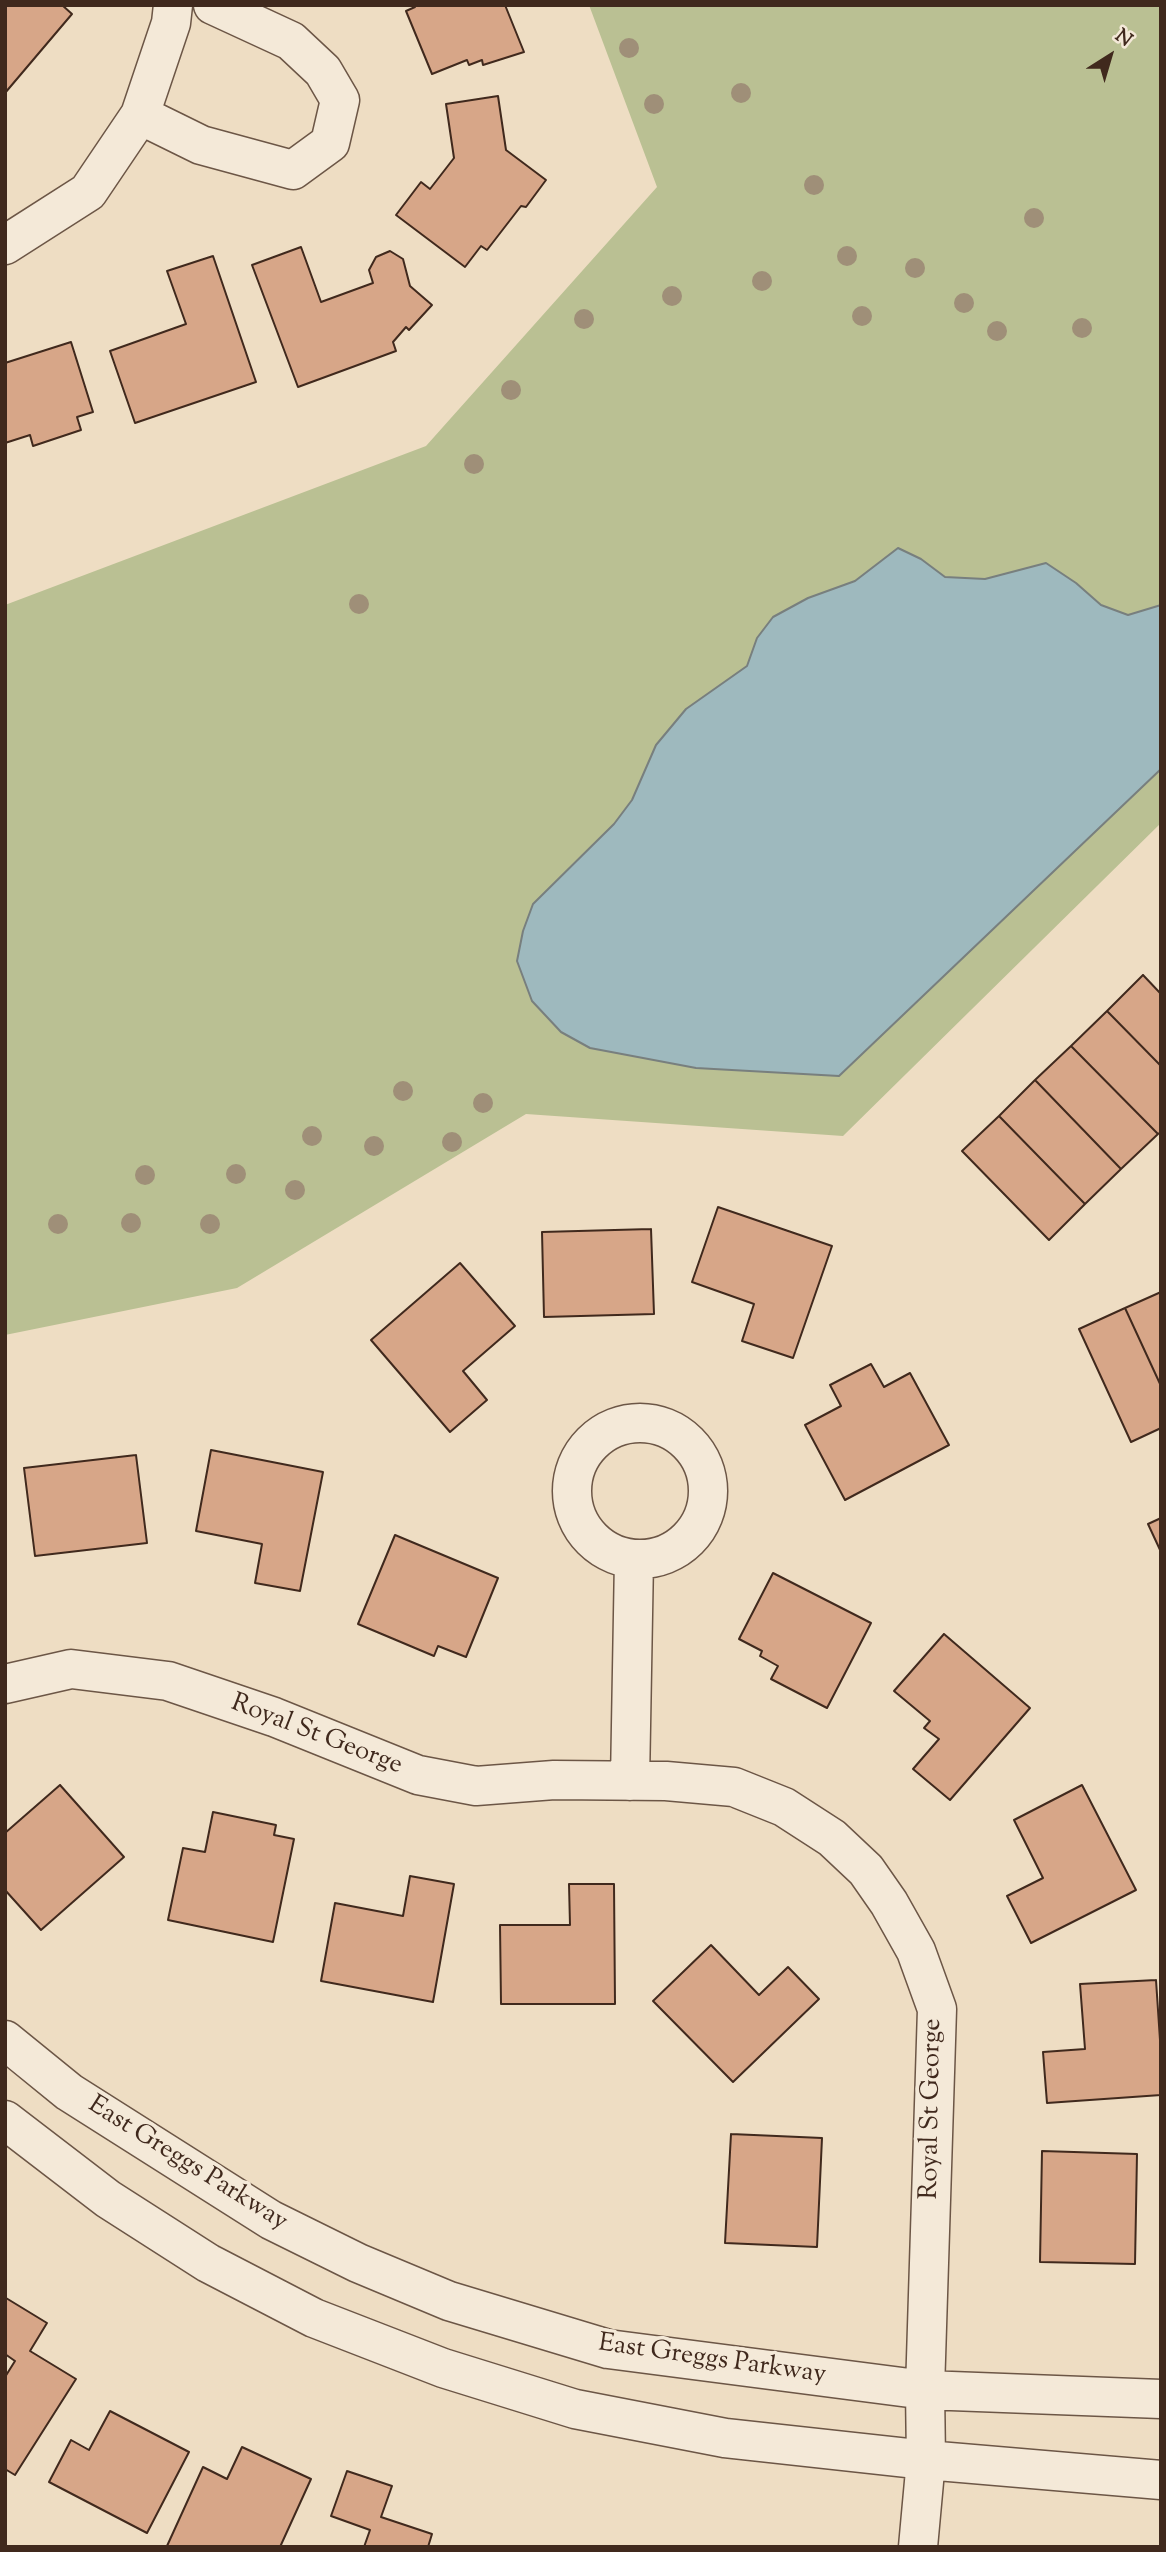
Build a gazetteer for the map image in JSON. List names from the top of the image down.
{
  "streets": {
    "street": ["Royal St George", "East Greggs Parkway"]
  },
  "crossings": [
    ["Royal St George", "East Greggs Parkway"]
  ],
  "north": "top right"
}
